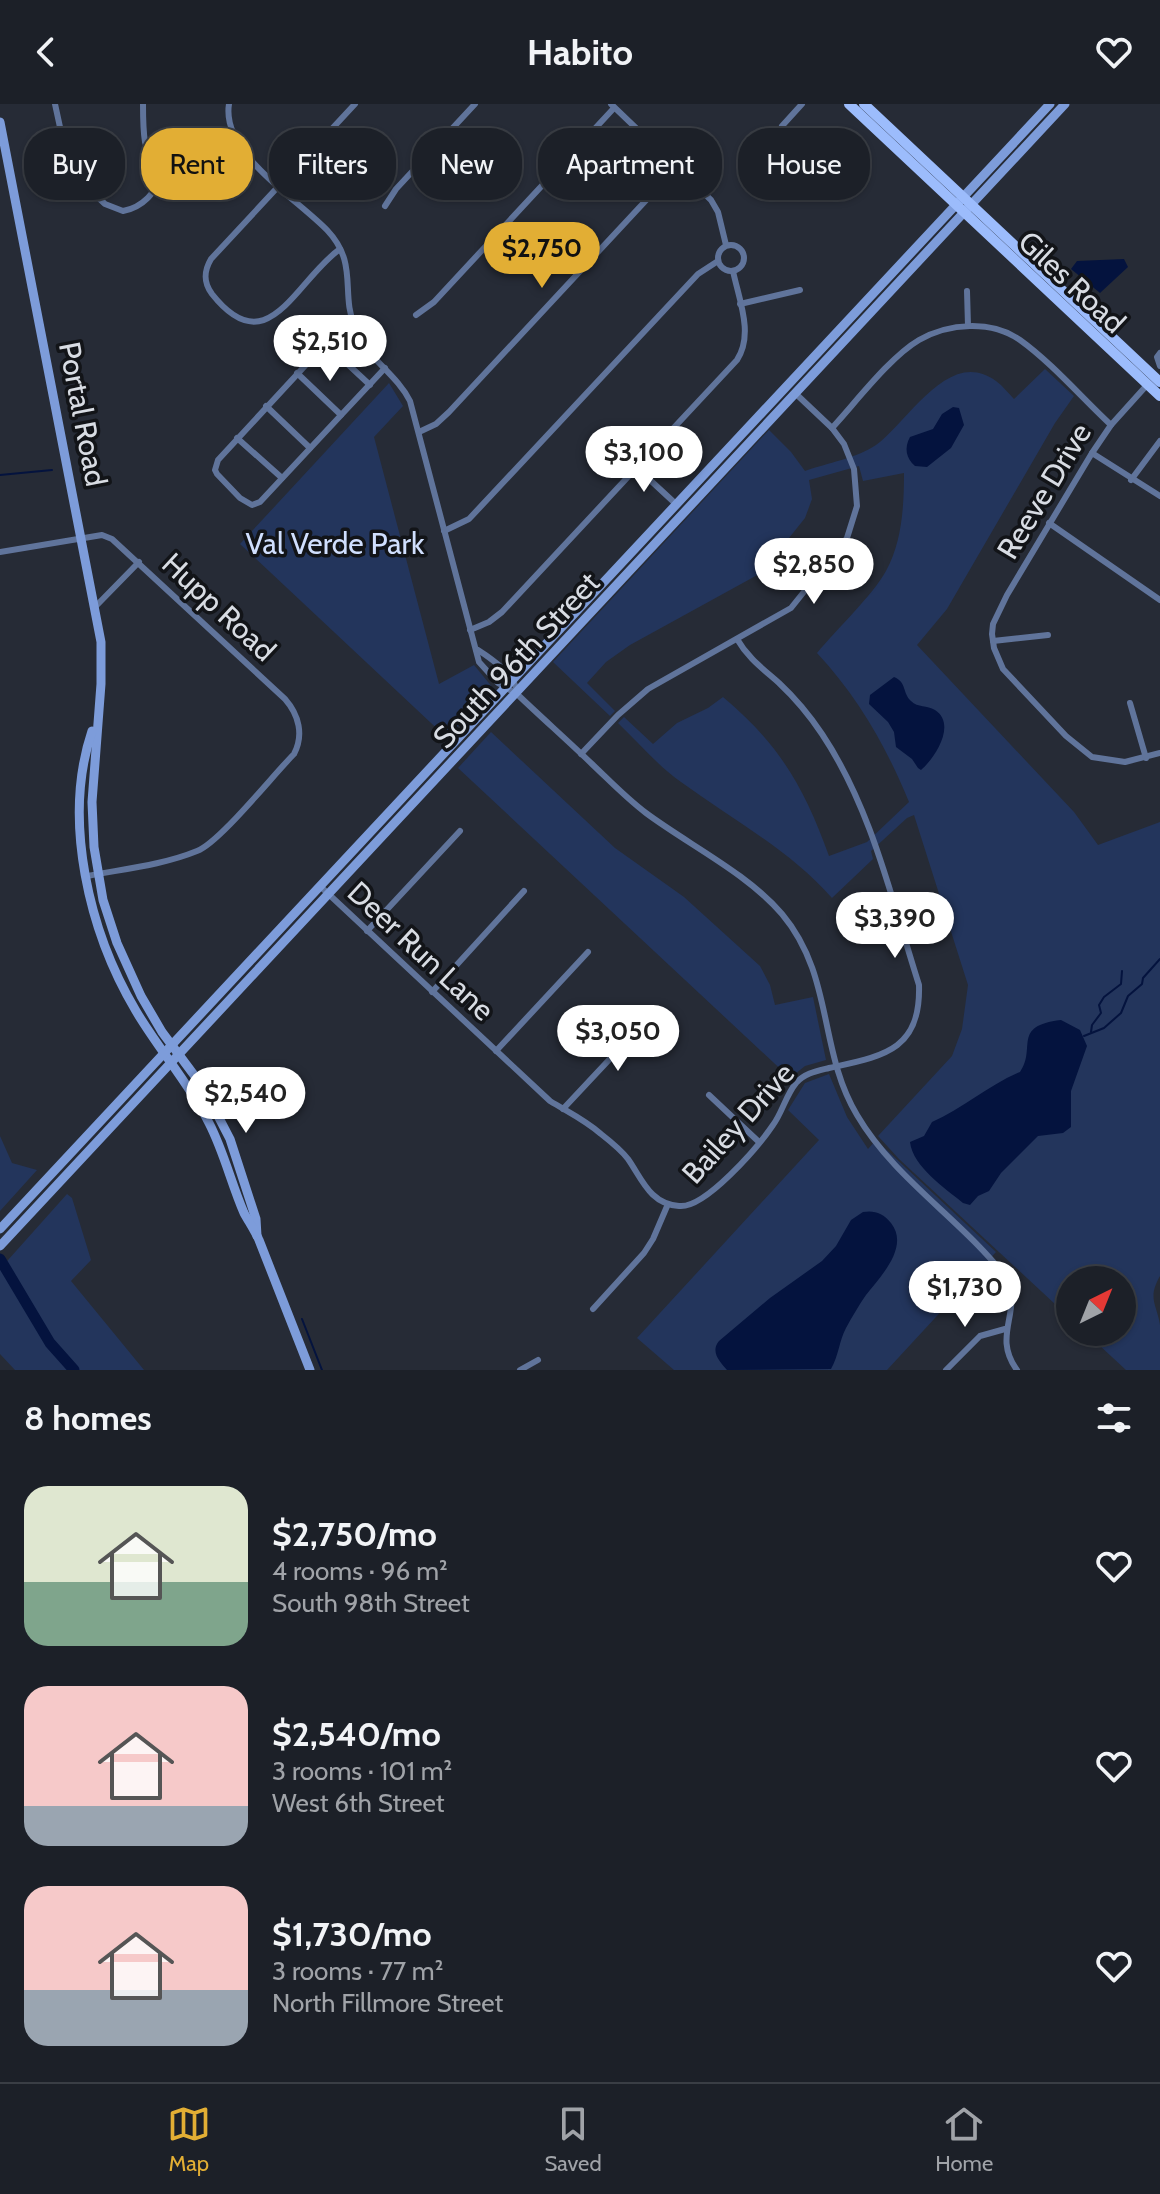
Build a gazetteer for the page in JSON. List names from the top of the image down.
{
  "streets": {
    "main road": ["Giles Road", "Portal Road", "South 96th Street"],
    "street": [
      "Reeve Drive",
      "Hupp Road",
      "Deer Run Lane",
      "Bailey Drive"
    ]
  },
  "crossings": [
    ["Giles Road", "Reeve Drive"],
    ["Giles Road", "South 96th Street"],
    ["Portal Road", "Hupp Road"],
    ["Portal Road", "South 96th Street"],
    ["South 96th Street", "Deer Run Lane"],
    ["Deer Run Lane", "Bailey Drive"]
  ],
  "parks": ["Val Verde Park"],
  "north": "top right",
  "page": {
    "header": "Habito",
    "chip": [
      "Buy",
      "Rent",
      "Filters",
      "New",
      "Apartment",
      "House"
    ],
    "price": [
      "$2,750",
      "$2,510",
      "$3,100",
      "$2,850",
      "$3,390",
      "$3,050",
      "$2,540",
      "$1,730"
    ],
    "heading": "8 homes",
    "list": [
      {
        "name": "$2,750/mo",
        "note": "4 rooms · 96 m² · South 98th Street"
      },
      {
        "name": "$2,540/mo",
        "note": "3 rooms · 101 m² · West 6th Street"
      },
      {
        "name": "$1,730/mo",
        "note": "3 rooms · 77 m² · North Fillmore Street"
      }
    ],
    "tabs": ["Map", "Saved", "Home"]
  }
}
